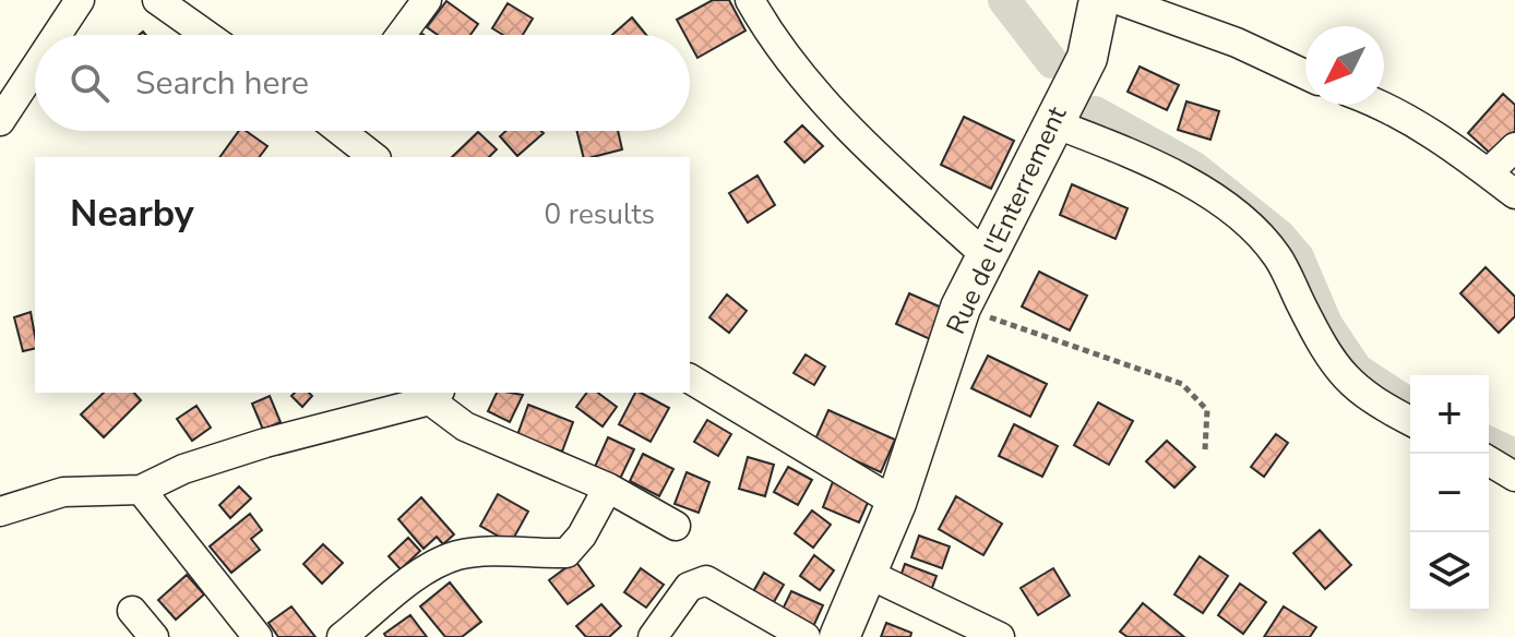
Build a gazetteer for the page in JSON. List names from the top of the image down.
{
  "streets": {
    "street": ["Rue de l'Enterrement"]
  },
  "north": "bottom left",
  "page": {
    "search": "Search here",
    "heading": ["Nearby", "0 results"],
    "map_buttons": ["+", "−"]
  }
}
